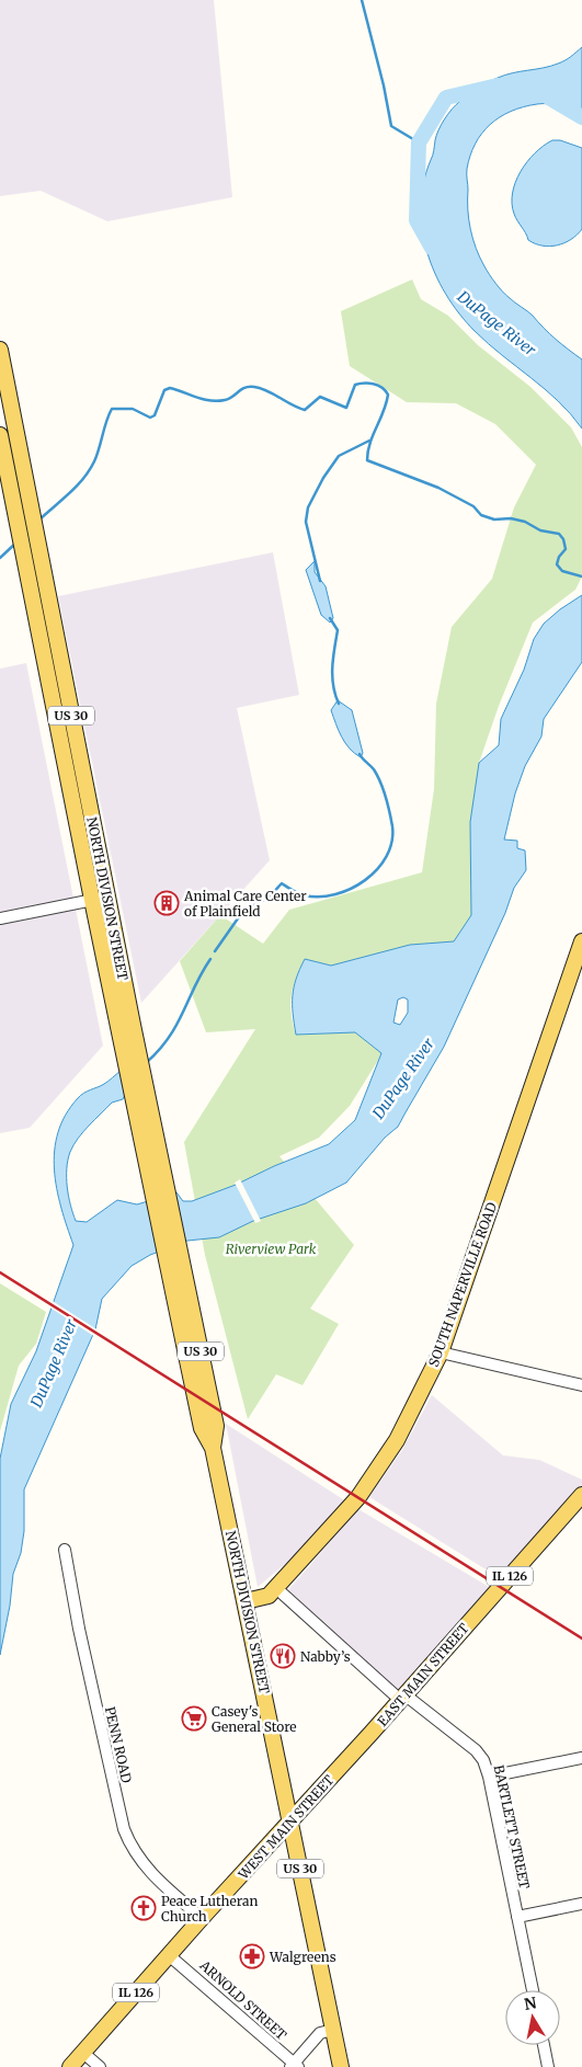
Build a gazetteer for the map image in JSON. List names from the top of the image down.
{
  "streets": {
    "main road": [
      "US 30",
      "NORTH DIVISION STREET",
      "SOUTH NAPERVILLE ROAD",
      "IL 126",
      "EAST MAIN STREET",
      "WEST MAIN STREET"
    ],
    "street": ["PENN ROAD", "BARTLETT STREET", "ARNOLD STREET"]
  },
  "crossings": [
    ["NORTH DIVISION STREET", "SOUTH NAPERVILLE ROAD"],
    ["NORTH DIVISION STREET", "WEST MAIN STREET"],
    ["SOUTH NAPERVILLE ROAD", "BARTLETT STREET"],
    ["EAST MAIN STREET", "WEST MAIN STREET"],
    ["EAST MAIN STREET", "BARTLETT STREET"],
    ["PENN ROAD", "WEST MAIN STREET"],
    ["WEST MAIN STREET", "ARNOLD STREET"]
  ],
  "water": ["DuPage River"],
  "parks": ["Riverview Park"],
  "places": {
    "building": ["Animal Care Center of Plainfield"],
    "restaurant": ["Nabby’s"],
    "supermarket": ["Casey's General Store"],
    "church": ["Peace Lutheran Church"],
    "pharmacy": ["Walgreens"]
  },
  "north": "top"
}
